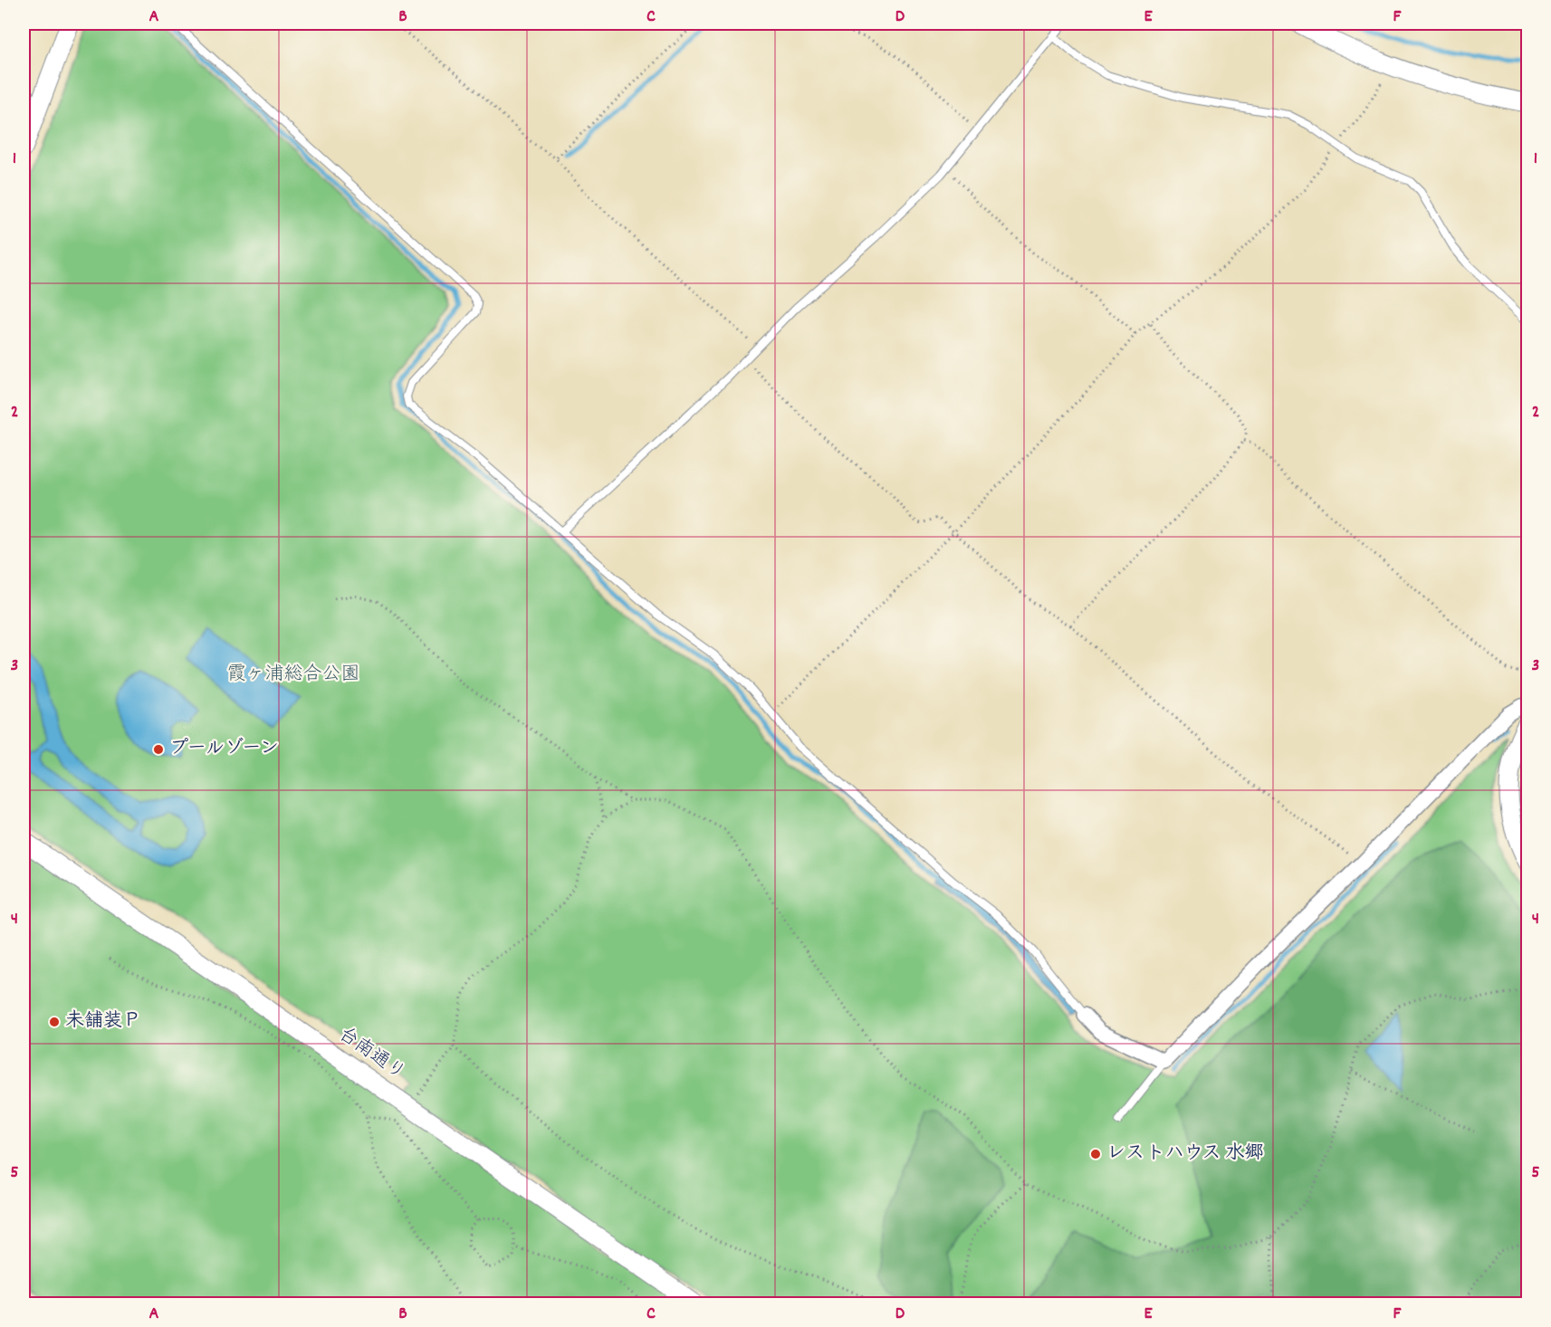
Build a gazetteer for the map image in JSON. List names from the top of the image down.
{
  "streets": {
    "street": ["台南通り"]
  },
  "parks": ["霞ヶ浦総合公園"],
  "places": ["プールゾーン", "未舗装Ｐ", "レストハウス 水郷"],
  "grid": {
    "columns": [
      "A",
      "B",
      "C",
      "D",
      "E",
      "F"
    ],
    "rows": [
      "1",
      "2",
      "3",
      "4",
      "5"
    ]
  }
}
